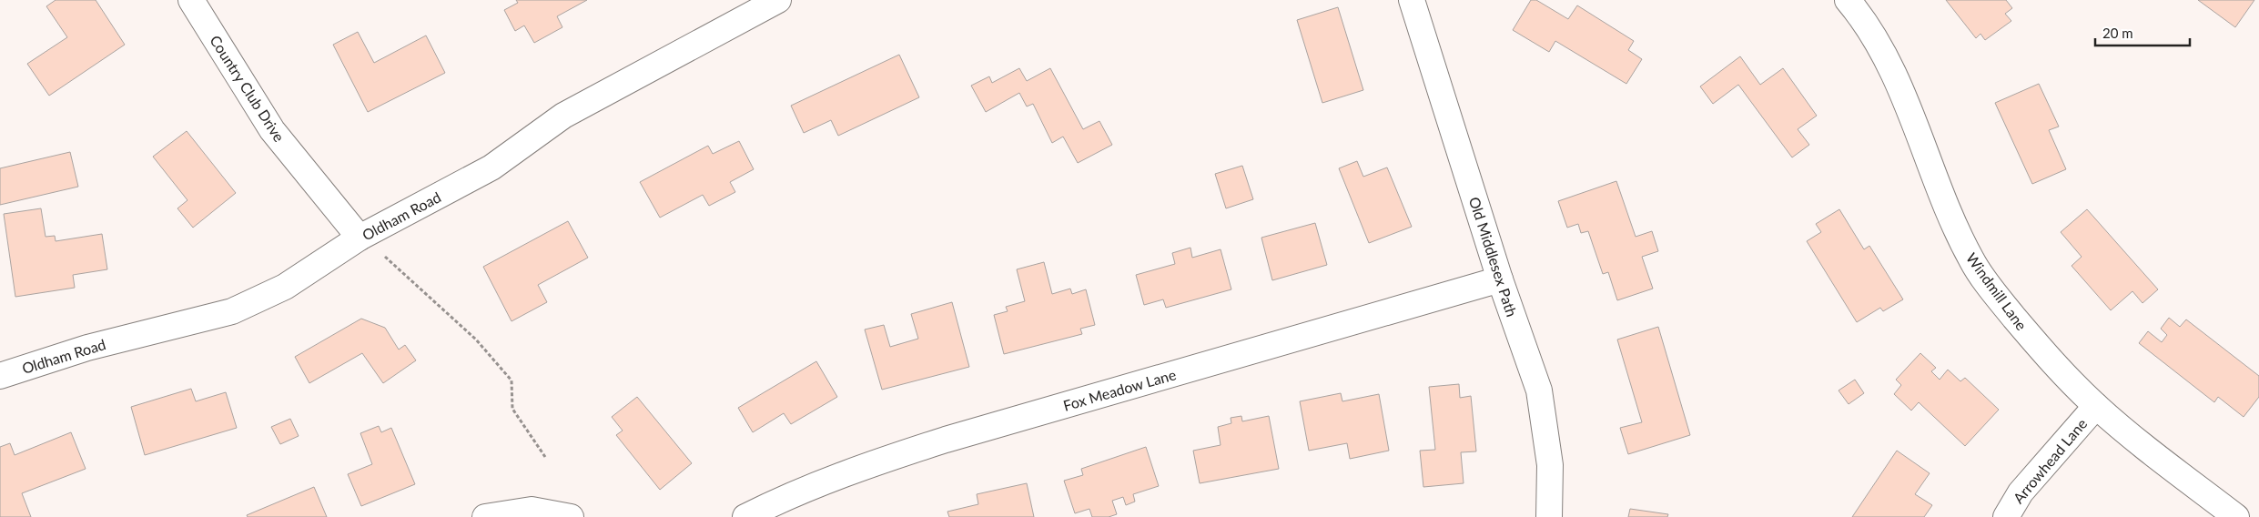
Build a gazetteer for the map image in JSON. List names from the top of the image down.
{
  "streets": {
    "street": [
      "Country Club Drive",
      "Oldham Road",
      "Old Middlesex Path",
      "Windmill Lane",
      "Fox Meadow Lane",
      "Arrowhead Lane"
    ]
  },
  "crossings": [
    ["Country Club Drive", "Oldham Road"],
    ["Old Middlesex Path", "Fox Meadow Lane"],
    ["Windmill Lane", "Arrowhead Lane"]
  ],
  "scale_bar": "20 m"
}
